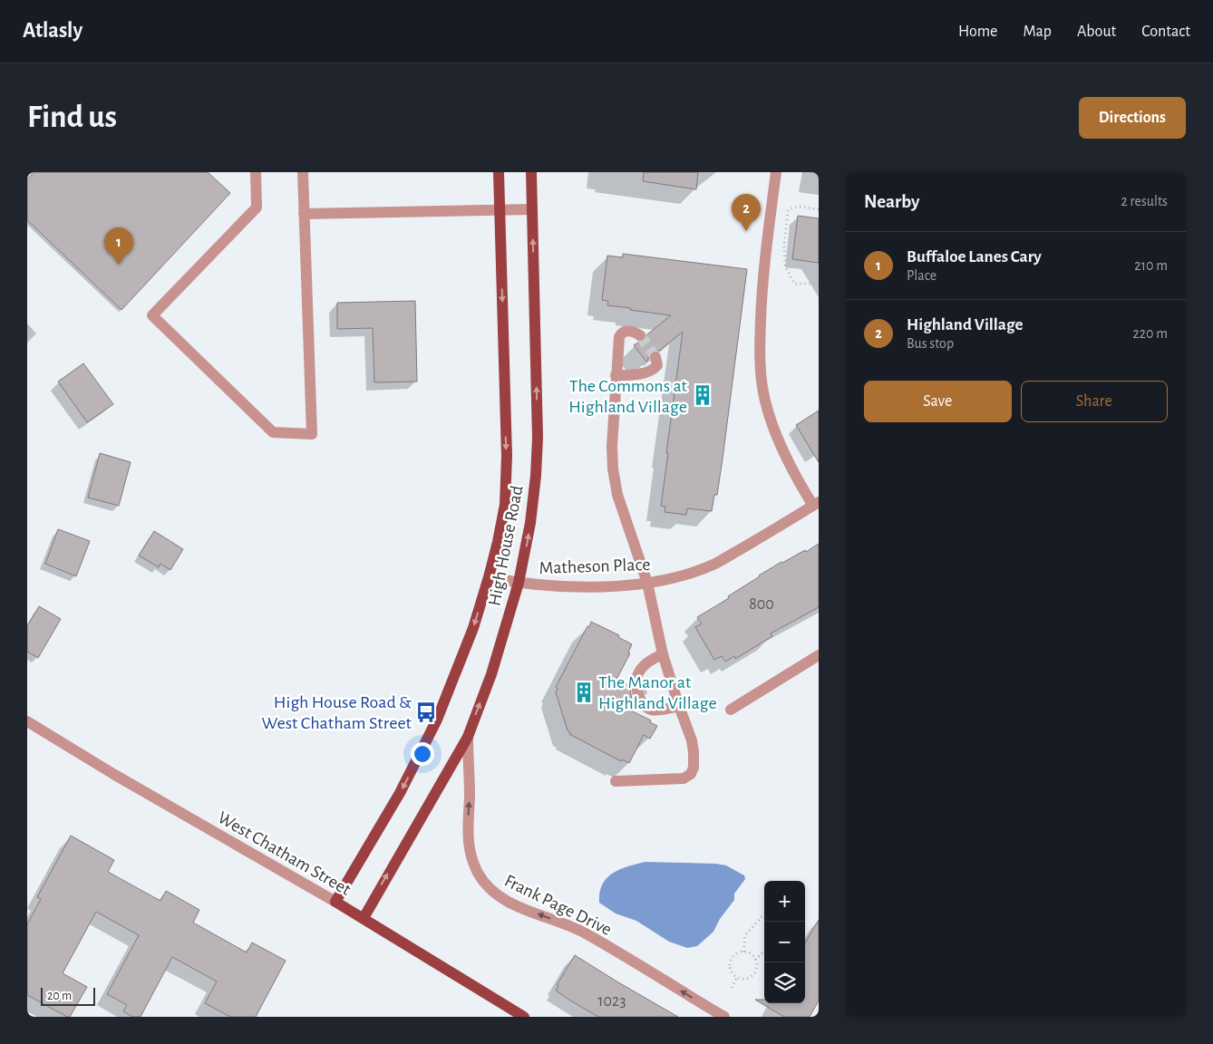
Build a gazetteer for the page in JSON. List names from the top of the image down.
{
  "streets": {
    "main road": ["High House Road", "West Chatham Street"],
    "street": ["Matheson Place", "Frank Page Drive"]
  },
  "crossings": [
    ["High House Road", "Matheson Place"],
    ["High House Road", "West Chatham Street"],
    ["High House Road", "Frank Page Drive"]
  ],
  "one_way": ["Frank Page Drive"],
  "places": {
    "building": ["The Commons at Highland Village", "The Manor at Highland Village"],
    "bus stop": ["High House Road & West Chatham Street"]
  },
  "house_numbers": ["800", "1023"],
  "scale_bar": "20 m",
  "page": {
    "header": "Atlasly",
    "nav": [
      "Home",
      "Map",
      "About",
      "Contact"
    ],
    "buttons": [
      "Directions",
      ["Save", "Share"]
    ],
    "title": "Find us",
    "heading": ["Nearby", "2 results"],
    "pins": ["2", "1"],
    "list": [
      {
        "mark": "1",
        "name": "Buffaloe Lanes Cary",
        "note": "Place",
        "value": "210 m"
      },
      {
        "mark": "2",
        "name": "Highland Village",
        "note": "Bus stop",
        "value": "220 m"
      }
    ],
    "map_buttons": ["+", "−"],
    "scale": "20 m"
  }
}
